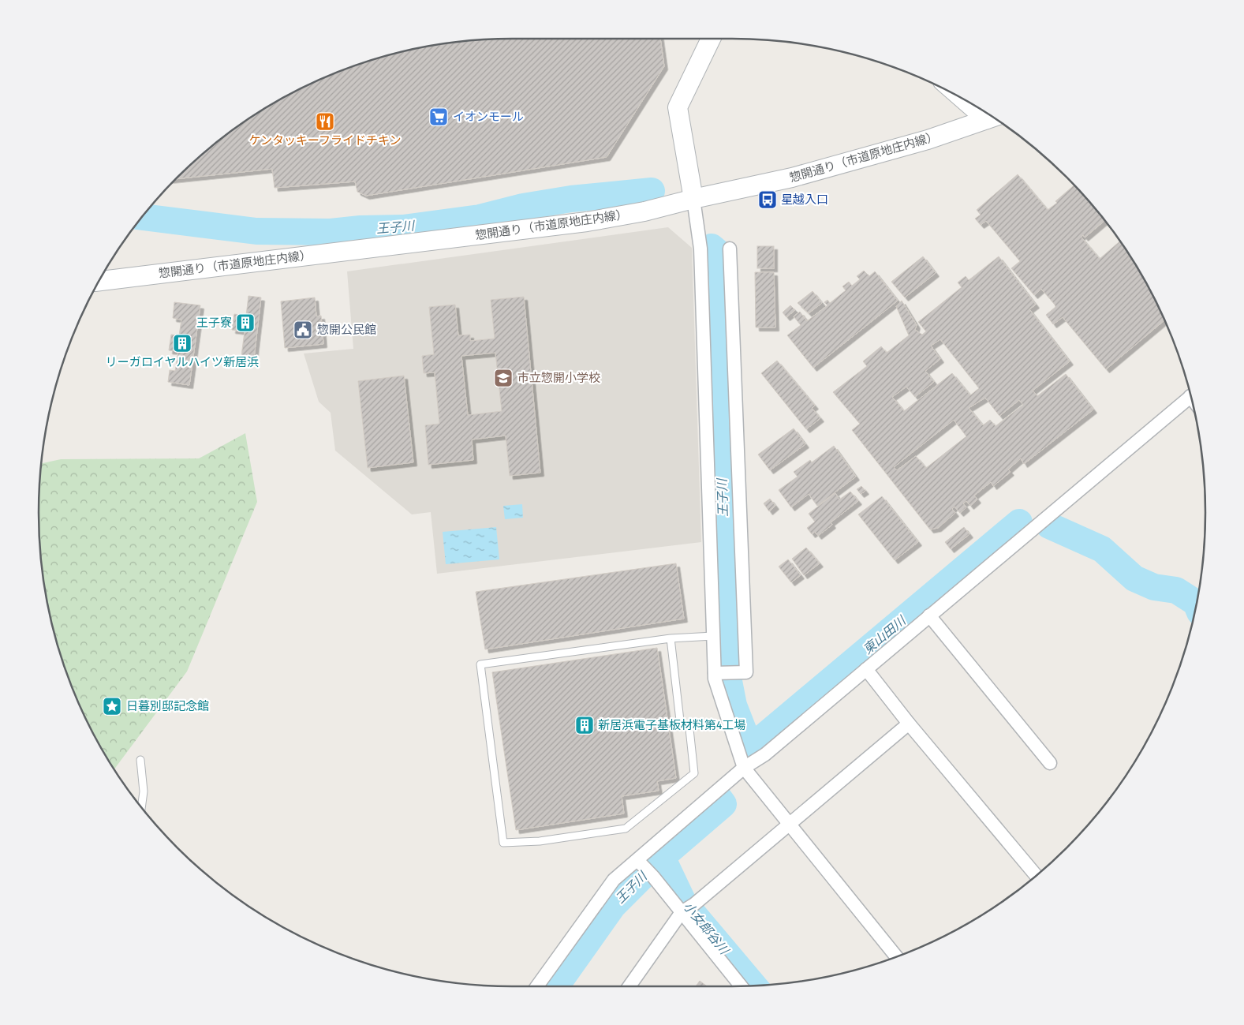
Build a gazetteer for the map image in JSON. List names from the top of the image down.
{
  "streets": {
    "street": ["惣開通り（市道原地庄内線）"]
  },
  "water": ["王子川", "東山田川", "小女郎谷川"],
  "places": {
    "supermarket": ["イオンモール"],
    "restaurant": ["ケンタッキーフライドチキン"],
    "bus stop": ["星越入口"],
    "building": ["王子寮", "リーガロイヤルハイツ新居浜", "新居浜電子基板材料第4工場"],
    "public building": ["惣開公民館"],
    "school or university": ["市立惣開小学校"],
    "place": ["日暮別邸記念館"]
  }
}
